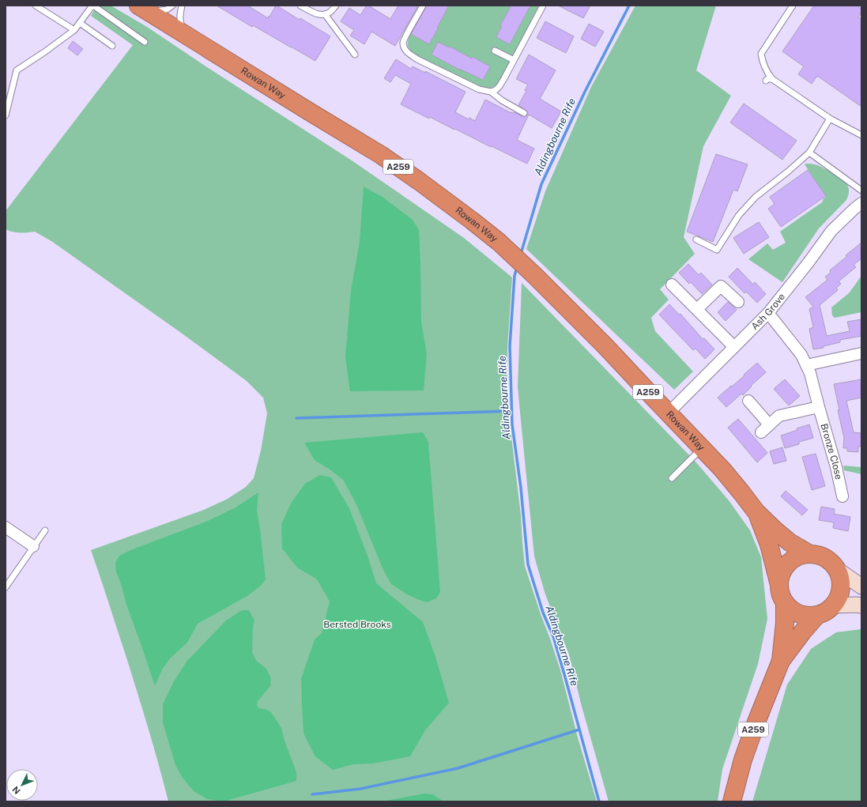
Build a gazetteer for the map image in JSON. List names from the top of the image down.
{
  "streets": {
    "highway": ["Rowan Way", "A259"],
    "street": ["Ash Grove", "Bronze Close"]
  },
  "crossings": [
    ["Rowan Way", "A259"],
    ["Rowan Way", "Ash Grove"],
    ["Ash Grove", "Bronze Close"]
  ],
  "water": ["Aldingbourne Rife"],
  "parks": ["Bersted Brooks"],
  "north": "bottom left"
}
